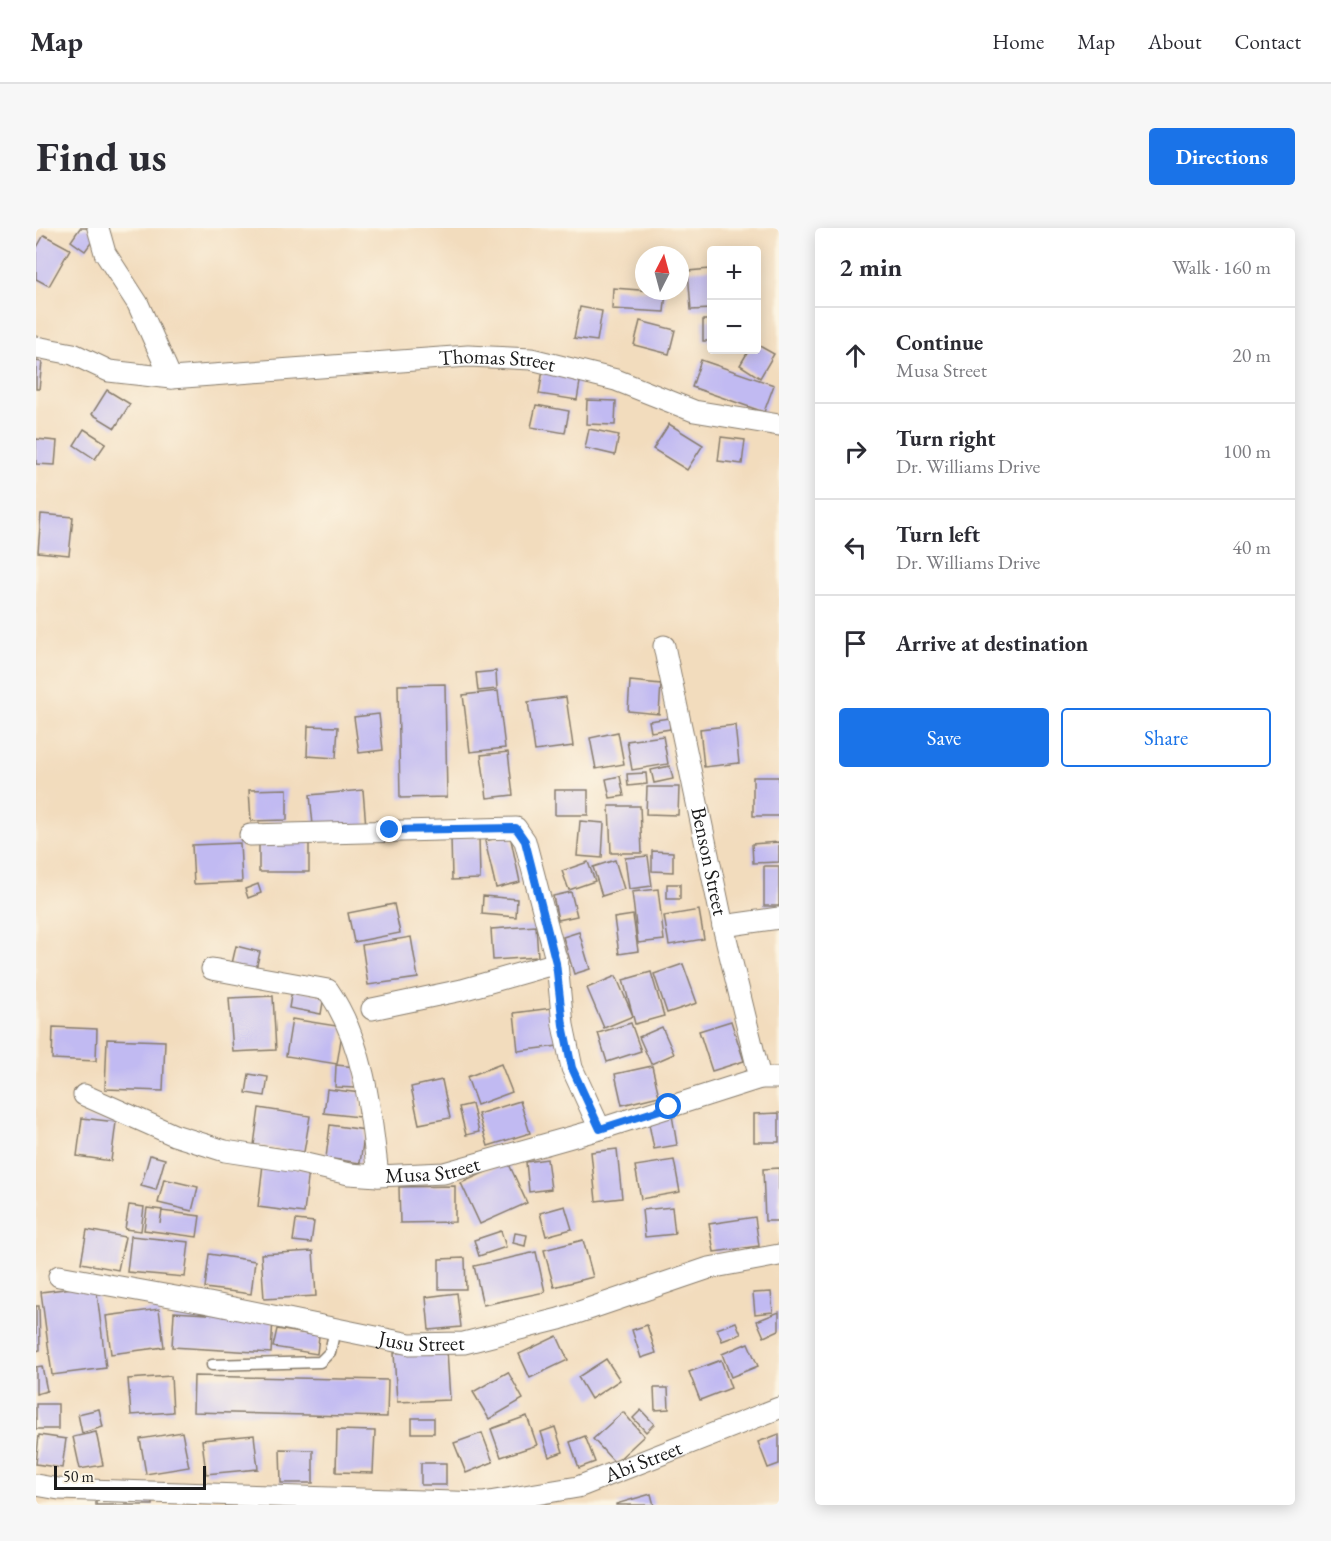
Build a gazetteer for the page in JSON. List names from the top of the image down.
{
  "streets": {
    "street": [
      "Thomas Street",
      "Benson Street",
      "Musa Street",
      "Jusu Street",
      "Abi Street"
    ]
  },
  "crossings": [
    ["Benson Street", "Musa Street"]
  ],
  "scale_bar": "50 m",
  "north": "top",
  "page": {
    "header": "Map",
    "nav": [
      "Home",
      "Map",
      "About",
      "Contact"
    ],
    "buttons": [
      "Directions",
      ["Save", "Share"]
    ],
    "title": "Find us",
    "heading": ["2 min", "Walk · 160 m"],
    "map_buttons": ["+", "−"],
    "list": [
      ["Continue", "Musa Street", "20 m"],
      ["Turn right", "Dr. Williams Drive", "100 m"],
      ["Turn left", "Dr. Williams Drive", "40 m"],
      "Arrive at destination"
    ],
    "scale": "50 m"
  }
}
